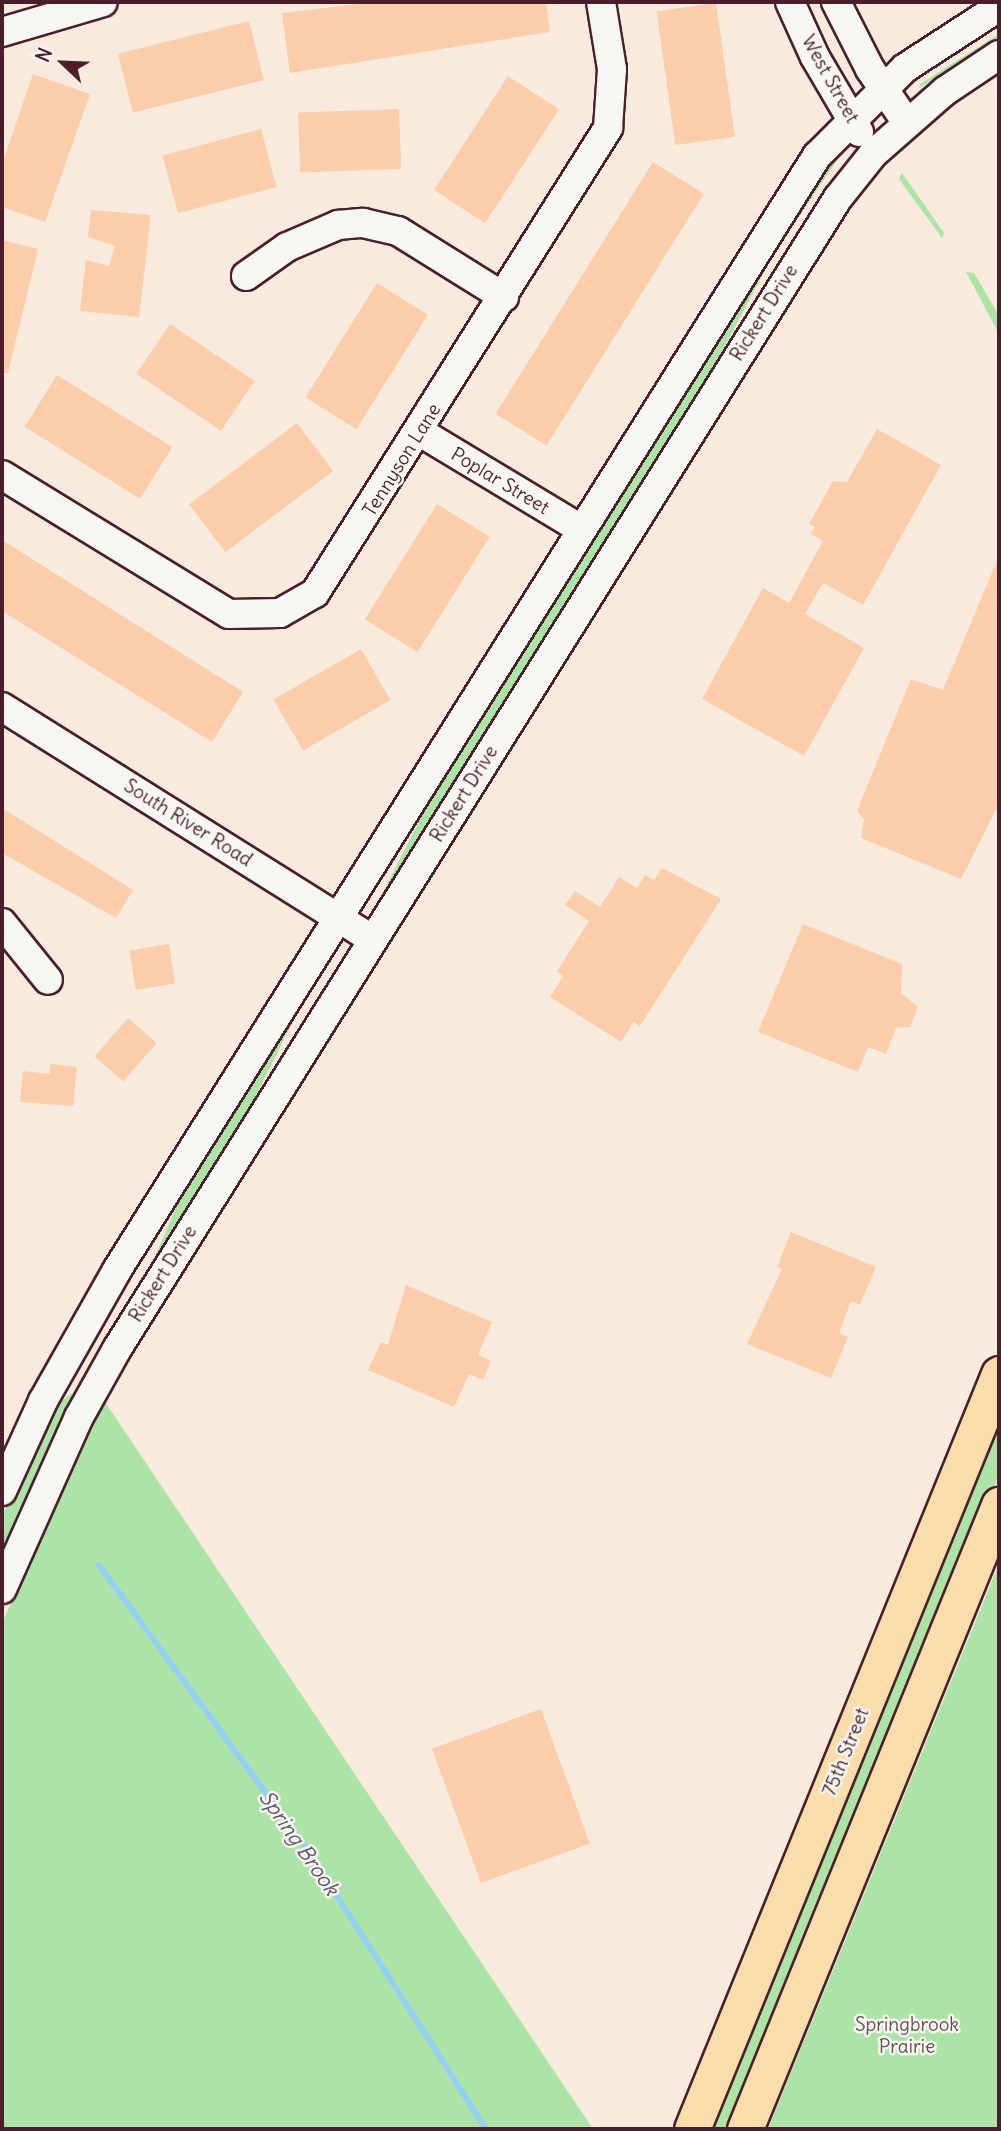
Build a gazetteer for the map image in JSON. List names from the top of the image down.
{
  "streets": {
    "main road": ["75th Street"],
    "street": [
      "West Street",
      "Rickert Drive",
      "Tennyson Lane",
      "Poplar Street",
      "South River Road"
    ]
  },
  "crossings": [
    ["West Street", "Rickert Drive"],
    ["Rickert Drive", "Poplar Street"],
    ["Rickert Drive", "South River Road"],
    ["Tennyson Lane", "Poplar Street"]
  ],
  "water": ["Spring Brook"],
  "parks": ["Springbrook Prairie"],
  "north": "top left"
}
